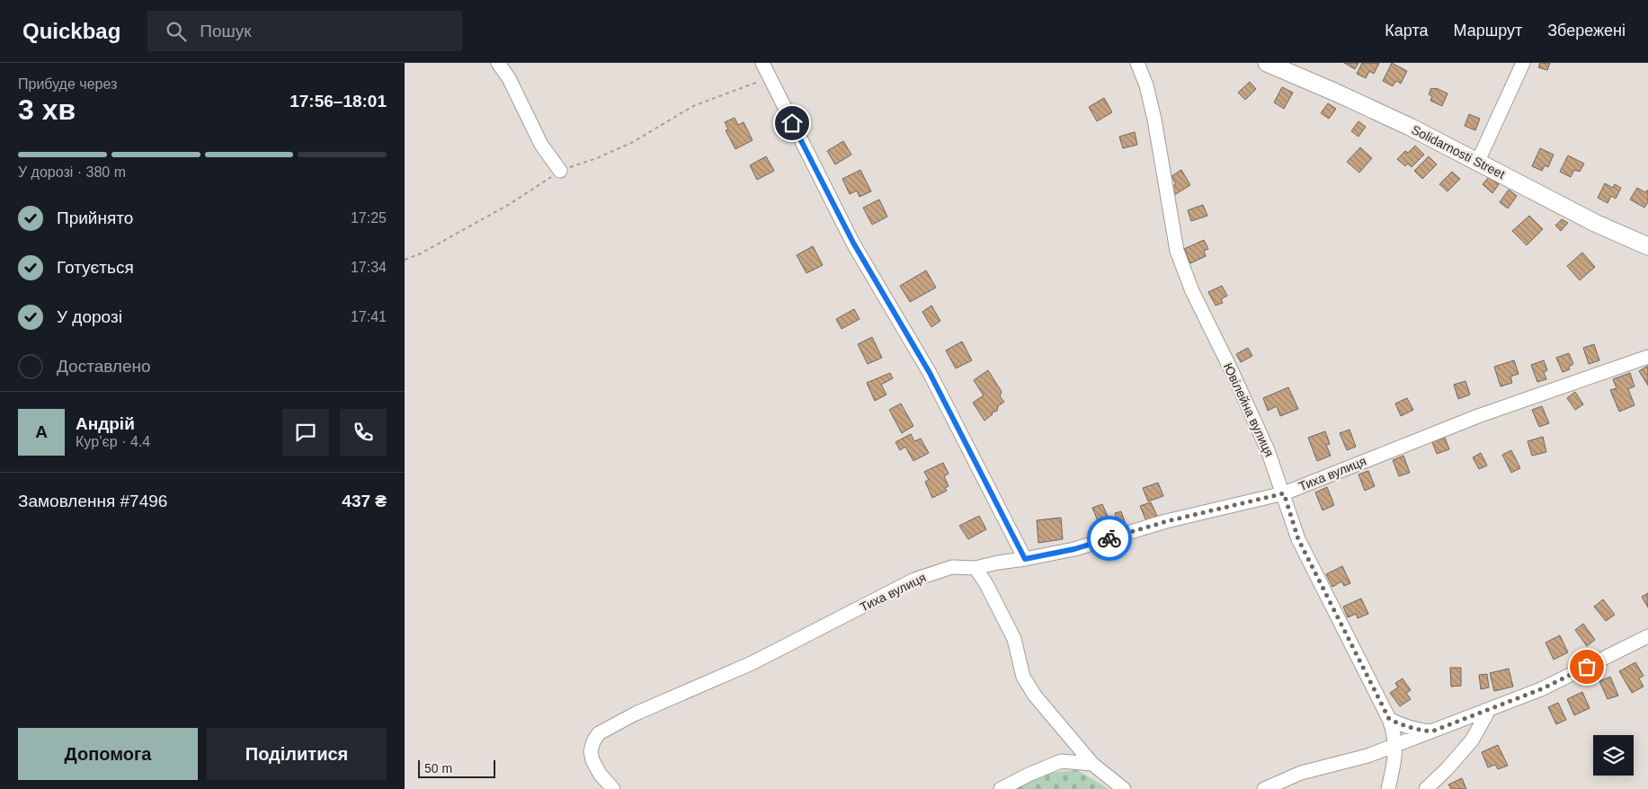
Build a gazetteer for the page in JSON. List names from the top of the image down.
{
  "streets": {
    "main road": ["Solidarnosti Street"],
    "street": ["Ювілейна вулиця", "Тиха вулиця"]
  },
  "crossings": [
    ["Ювілейна вулиця", "Тиха вулиця"]
  ],
  "scale_bar": "50 m",
  "page": {
    "header": "Quickbag",
    "search": "Пошук",
    "nav": ["Карта", "Маршрут", "Збережені"],
    "heading": ["3 хв", "Прибуде через", "17:56–18:01"],
    "panel": [
      "Андрій",
      "Кур’єр · 4.4",
      "Замовлення #7496",
      "437 ₴"
    ],
    "bar": "У дорозі · 380 m",
    "list": [
      ["Прийнято", "17:25"],
      ["Готується", "17:34"],
      ["У дорозі", "17:41"],
      "Доставлено"
    ],
    "round": "А",
    "buttons": ["Допомога", "Поділитися"],
    "scale": "50 m"
  }
}
